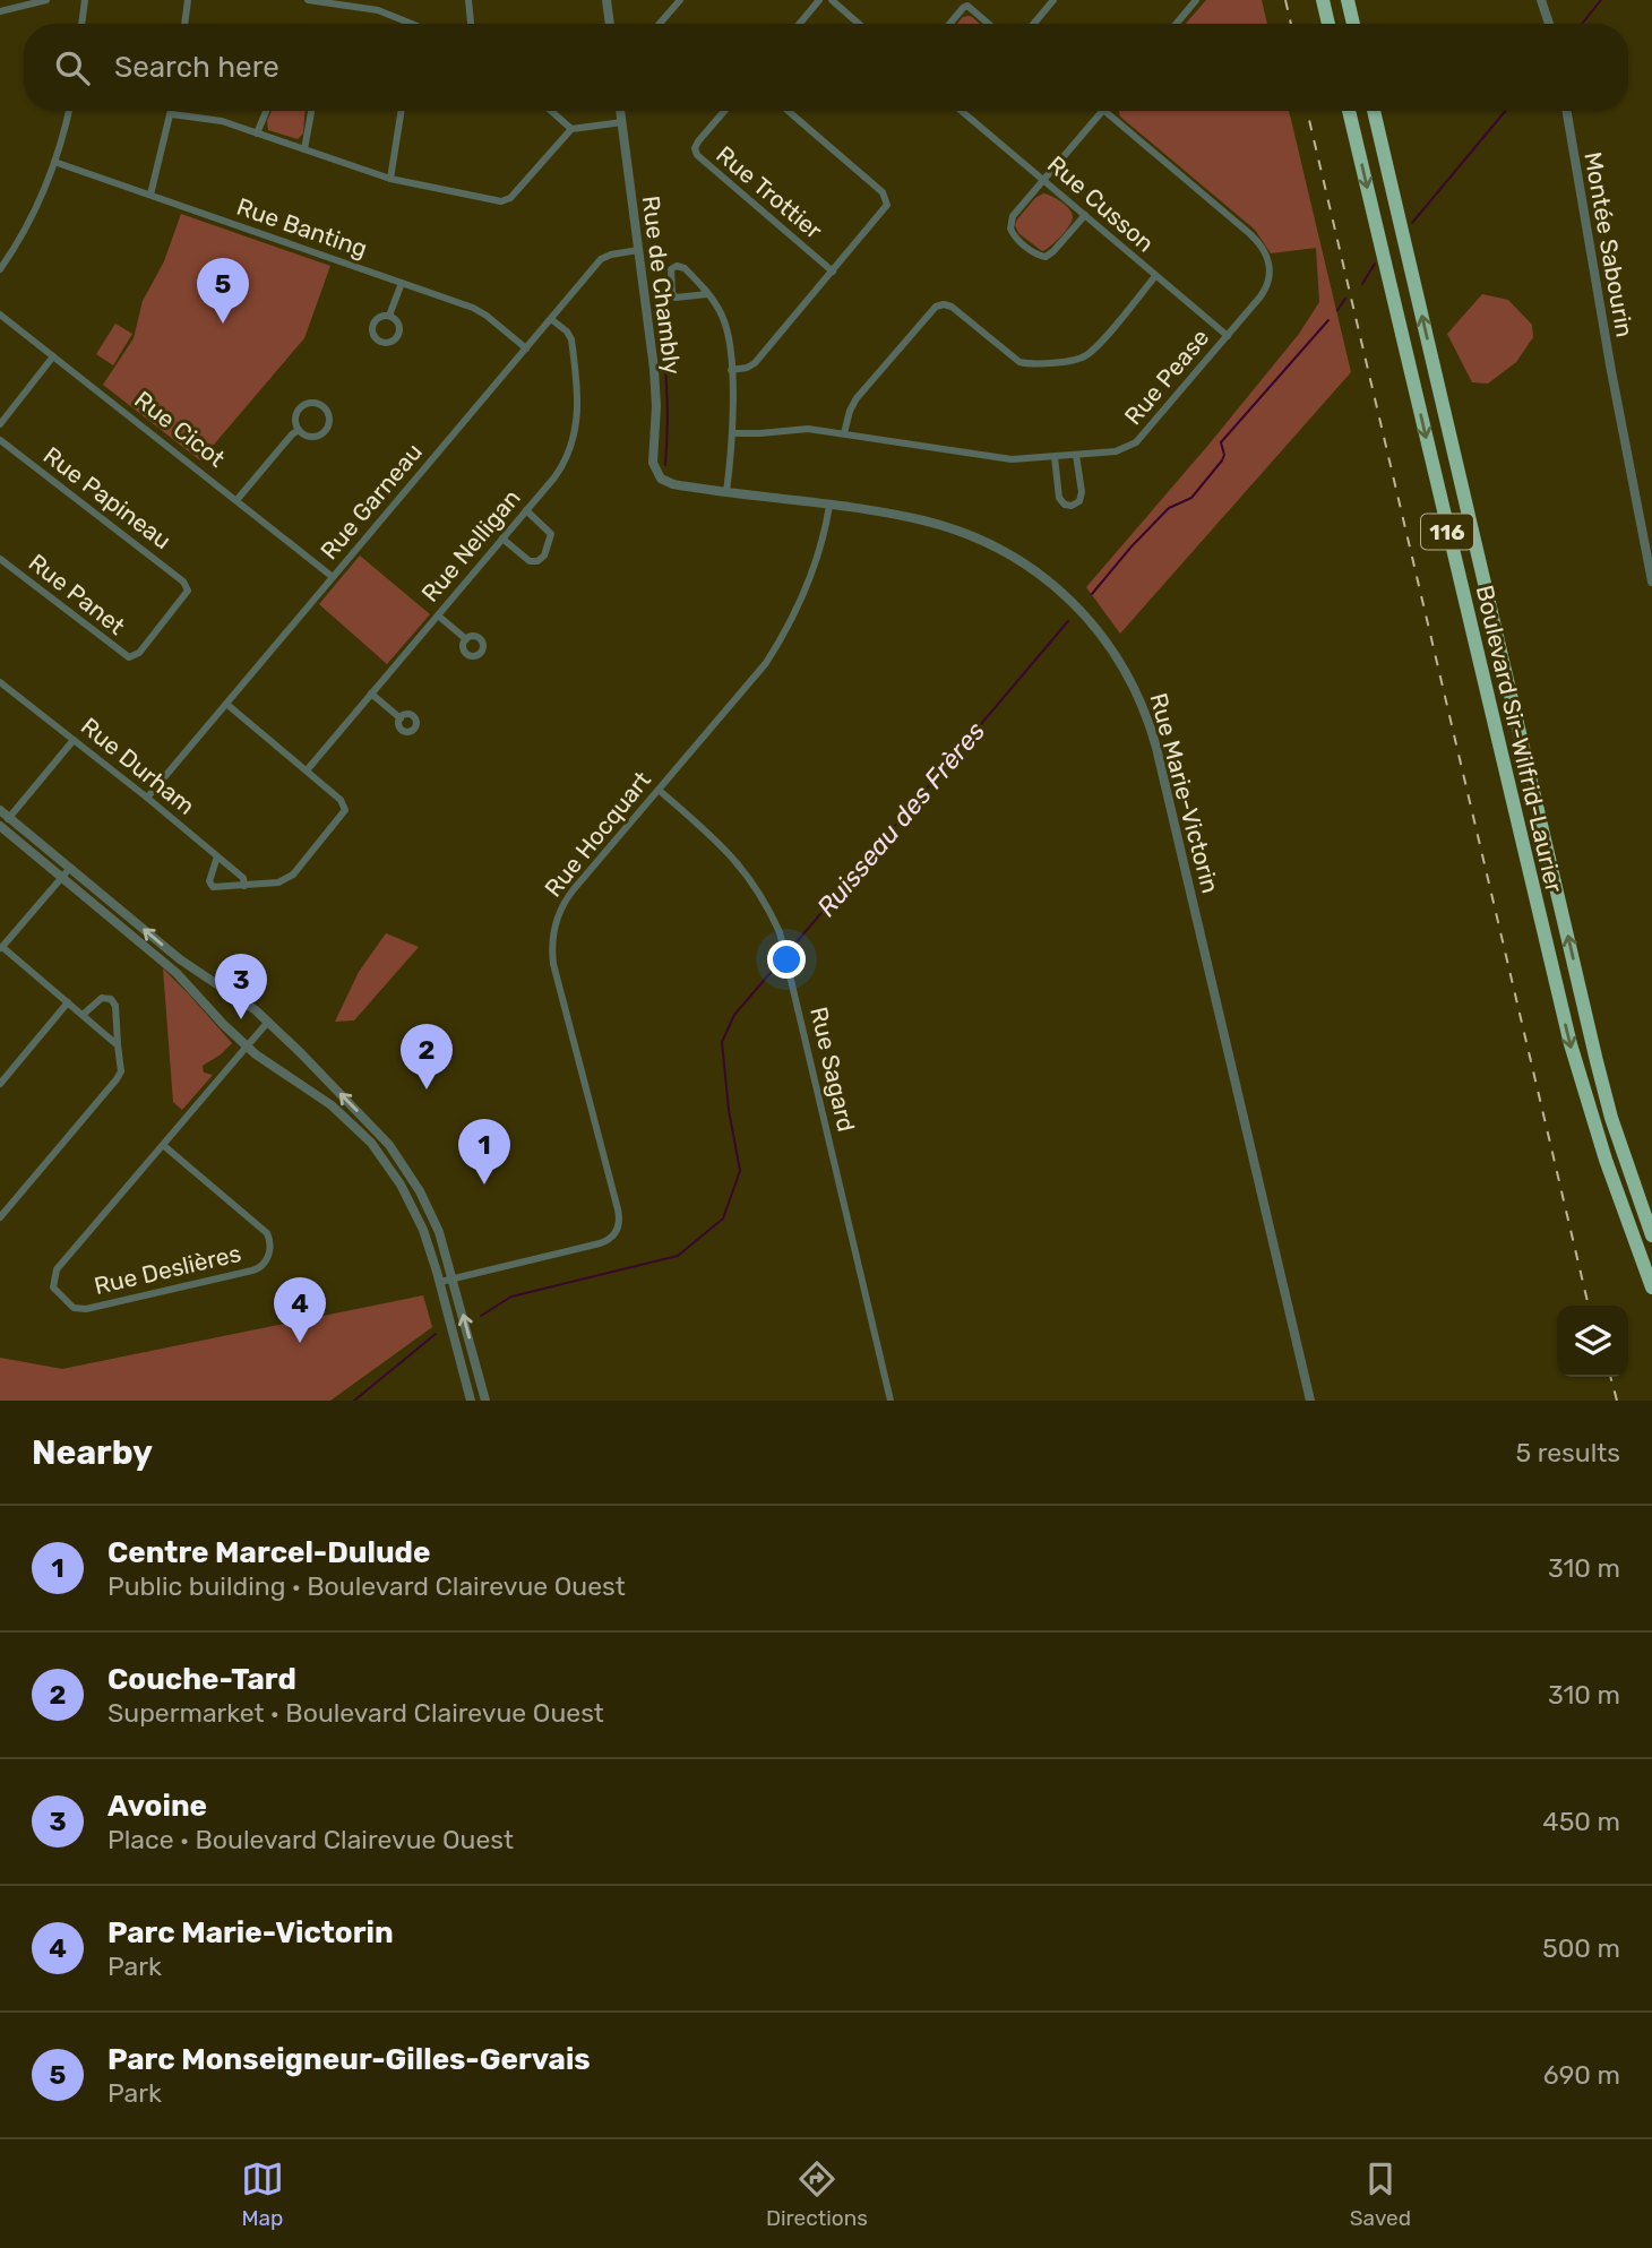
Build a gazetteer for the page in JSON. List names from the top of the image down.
{
  "streets": {
    "highway": ["116", "Boulevard Sir-Wilfrid-Laurier"],
    "street": [
      "Rue Trottier",
      "Rue Cusson",
      "Rue Banting",
      "Montée Sabourin",
      "Rue de Chambly",
      "Rue Pease",
      "Rue Cicot",
      "Rue Papineau",
      "Rue Garneau",
      "Rue Nelligan",
      "Rue Panet",
      "Rue Durham",
      "Rue Marie-Victorin",
      "Rue Hocquart",
      "Rue Sagard",
      "Rue Deslières"
    ]
  },
  "crossings": [
    ["Rue Cusson", "Rue Pease"],
    ["Rue Banting", "Rue Garneau"],
    ["Rue de Chambly", "Rue Garneau"],
    ["Rue de Chambly", "Rue Marie-Victorin"],
    ["Rue Cicot", "Rue Garneau"],
    ["Rue Papineau", "Rue Panet"],
    ["Rue Garneau", "Rue Nelligan"],
    ["Rue Garneau", "Rue Durham"],
    ["Rue Marie-Victorin", "Rue Hocquart"],
    ["Rue Hocquart", "Rue Sagard"]
  ],
  "water": ["Ruisseau des Frères"],
  "page": {
    "search": "Search here",
    "pins": [
      "5",
      "3",
      "2",
      "1",
      "4"
    ],
    "heading": ["Nearby", "5 results"],
    "list": [
      {
        "mark": "1",
        "name": "Centre Marcel-Dulude",
        "note": "Public building · Boulevard Clairevue Ouest",
        "value": "310 m"
      },
      {
        "mark": "2",
        "name": "Couche-Tard",
        "note": "Supermarket · Boulevard Clairevue Ouest",
        "value": "310 m"
      },
      {
        "mark": "3",
        "name": "Avoine",
        "note": "Place · Boulevard Clairevue Ouest",
        "value": "450 m"
      },
      {
        "mark": "4",
        "name": "Parc Marie-Victorin",
        "note": "Park",
        "value": "500 m"
      },
      {
        "mark": "5",
        "name": "Parc Monseigneur-Gilles-Gervais",
        "note": "Park",
        "value": "690 m"
      }
    ],
    "nav": ["Map", "Directions", "Saved"]
  }
}
